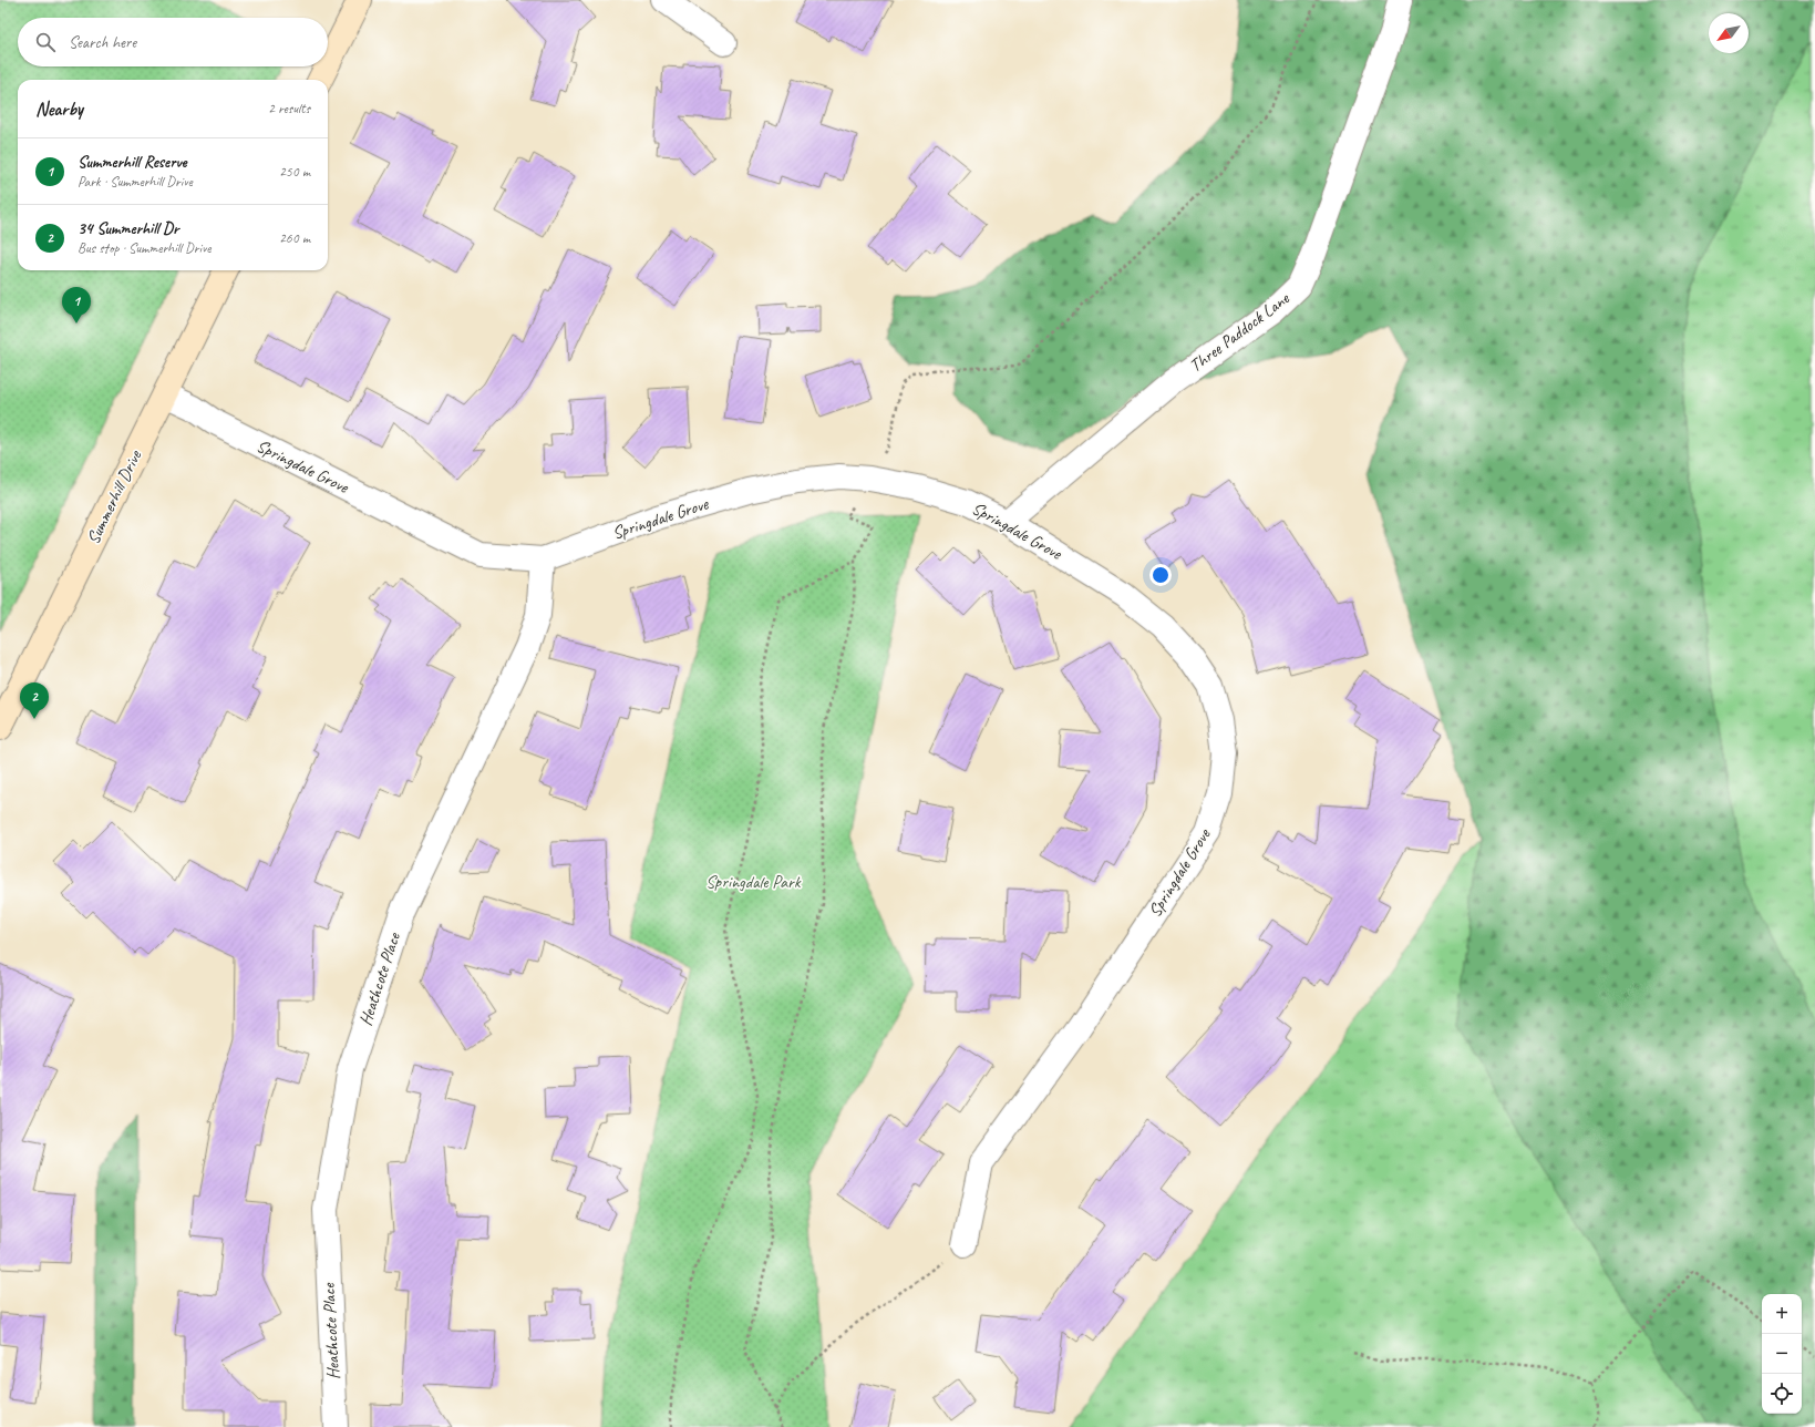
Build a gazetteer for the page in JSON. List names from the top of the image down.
{
  "streets": {
    "main road": ["Summerhill Drive"],
    "street": ["Three Paddock Lane", "Springdale Grove", "Heathcote Place"]
  },
  "crossings": [
    ["Three Paddock Lane", "Springdale Grove"],
    ["Springdale Grove", "Summerhill Drive"],
    ["Springdale Grove", "Heathcote Place"]
  ],
  "parks": ["Springdale Park"],
  "north": "bottom left",
  "page": {
    "search": "Search here",
    "heading": ["Nearby", "2 results"],
    "list": [
      {
        "mark": "1",
        "name": "Summerhill Reserve",
        "note": "Park · Summerhill Drive",
        "value": "250 m"
      },
      {
        "mark": "2",
        "name": "34 Summerhill Dr",
        "note": "Bus stop · Summerhill Drive",
        "value": "260 m"
      }
    ],
    "pins": ["1", "2"],
    "map_buttons": ["+", "−"]
  }
}
